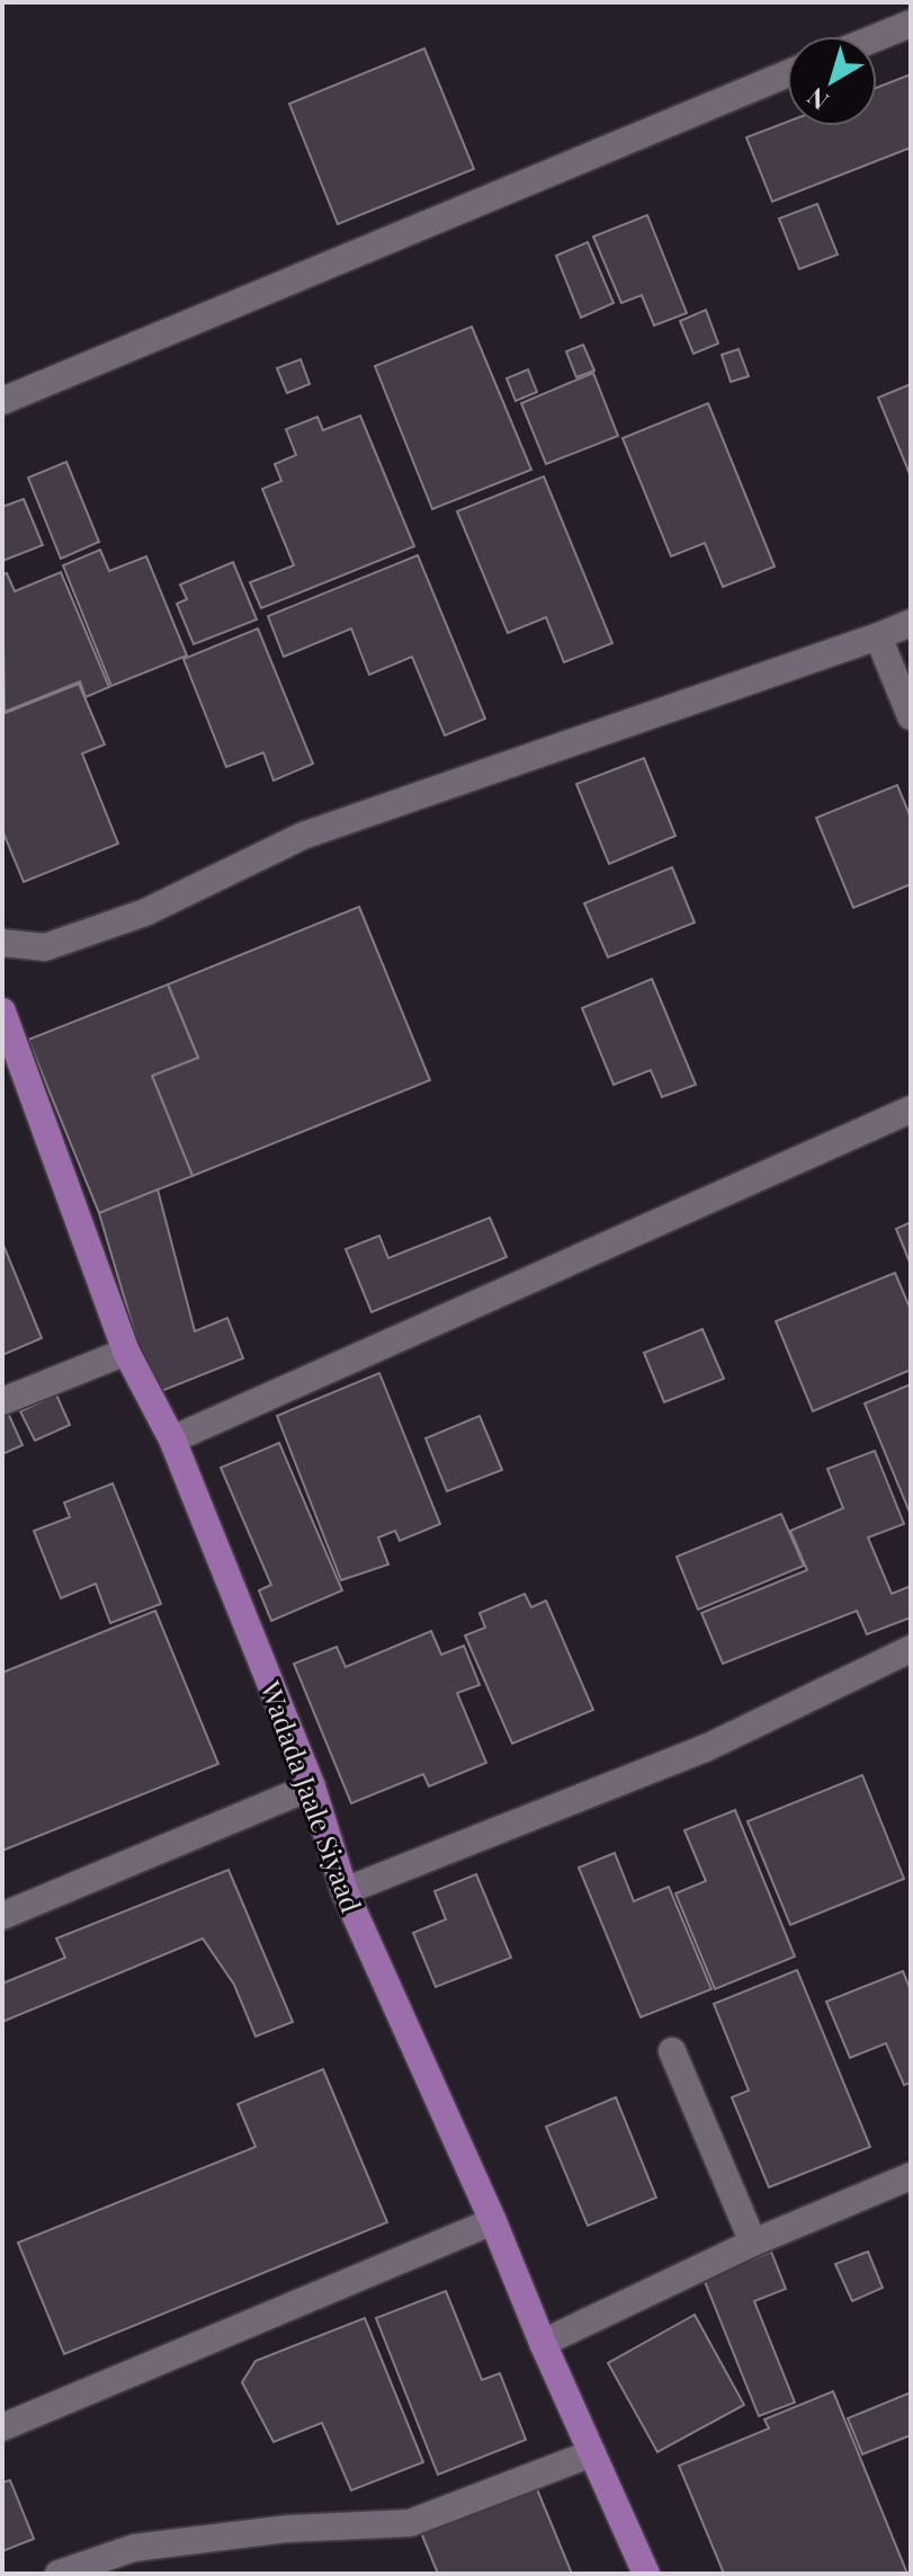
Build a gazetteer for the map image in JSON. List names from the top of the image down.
{
  "streets": {
    "main road": ["Wadada Jaale Siyaad"]
  },
  "north": "bottom left"
}
